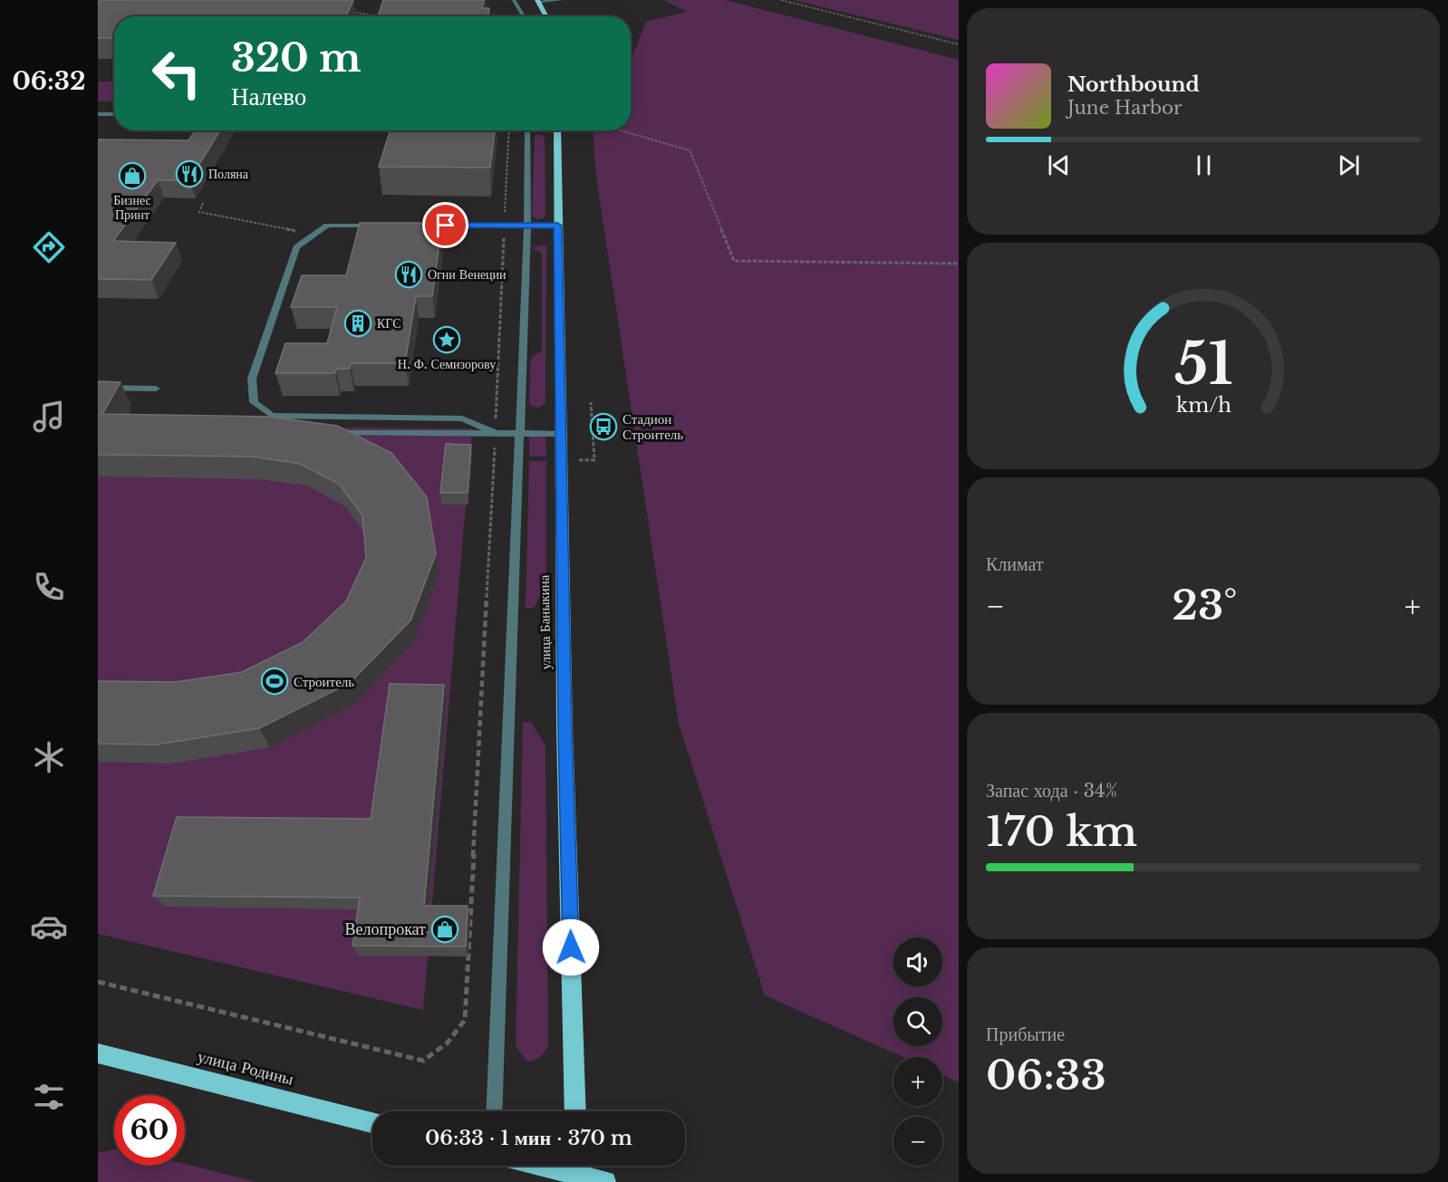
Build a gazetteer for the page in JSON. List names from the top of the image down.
{
  "streets": {
    "main road": ["улица Баныкина", "улица Родины"]
  },
  "places": {
    "restaurant": ["Поляна", "Огни Венеции"],
    "shop": ["Бизнес Принт", "Велопрокат"],
    "building": ["КГС"],
    "place": ["Н. Ф. Семизорову"],
    "bus stop": ["Стадион Строитель"],
    "sports": ["Строитель"]
  },
  "page": {
    "tabs": "06:32",
    "turn": ["320 m", "Налево"],
    "song": ["Northbound", "June Harbor"],
    "tile": [
      "Климат",
      ["Запас хода · 34%", "170 km"],
      ["Прибытие", "06:33"]
    ],
    "heat": ["−", "23°", "+"],
    "map_buttons": ["+", "−"],
    "limit": "60",
    "trip": "06:33 · 1 мин · 370 m",
    "gauge": ["51", "km/h"]
  }
}
